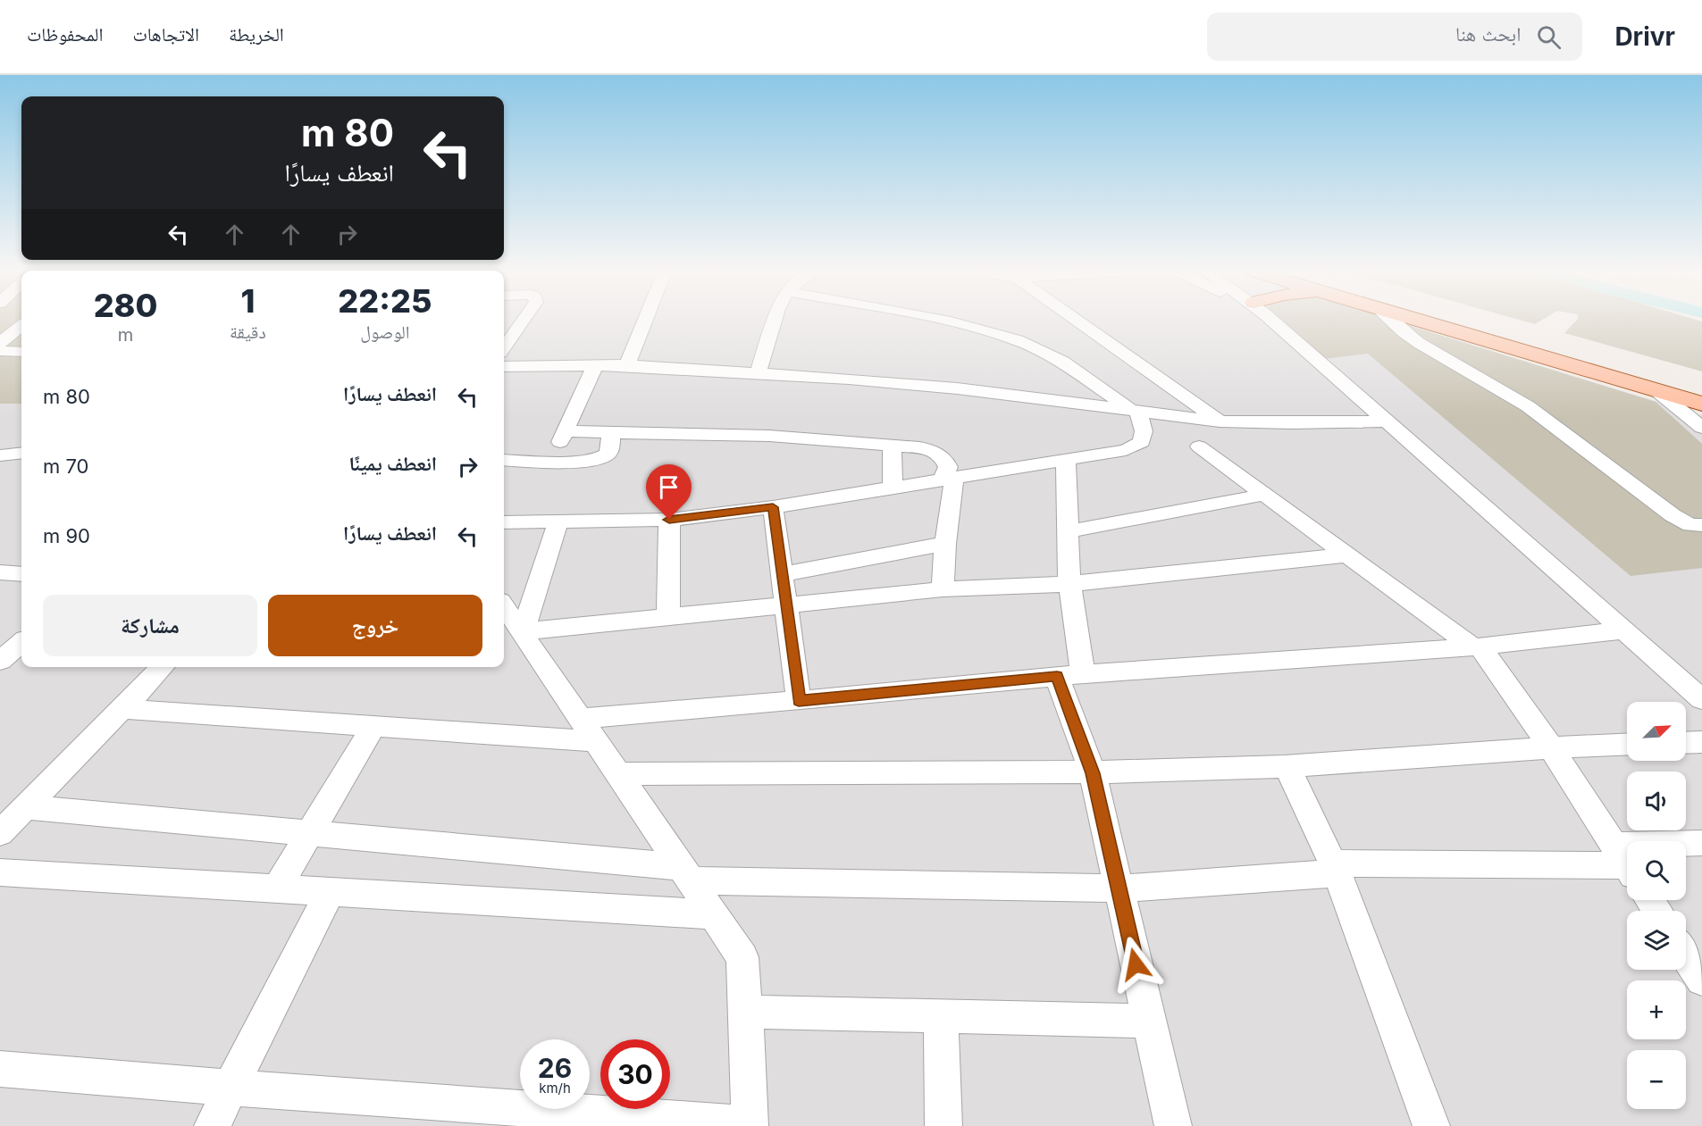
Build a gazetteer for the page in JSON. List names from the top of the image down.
{
  "north": "top right",
  "page": {
    "header": "Drivr",
    "search": "ابحث هنا",
    "nav": ["الخريطة", "الاتجاهات", "المحفوظات"],
    "turn": ["80 m", "انعطف يسارًا"],
    "eta": [
      "22:25",
      "الوصول",
      "1",
      "دقيقة",
      "280",
      "m"
    ],
    "list": [
      {
        "name": "انعطف يسارًا",
        "value": "80 m"
      },
      {
        "name": "انعطف يمينًا",
        "value": "70 m"
      },
      {
        "name": "انعطف يسارًا",
        "value": "90 m"
      }
    ],
    "buttons": ["خروج", "مشاركة"],
    "map_buttons": ["+", "−"],
    "speed": "26 km/h",
    "limit": "30"
  }
}
